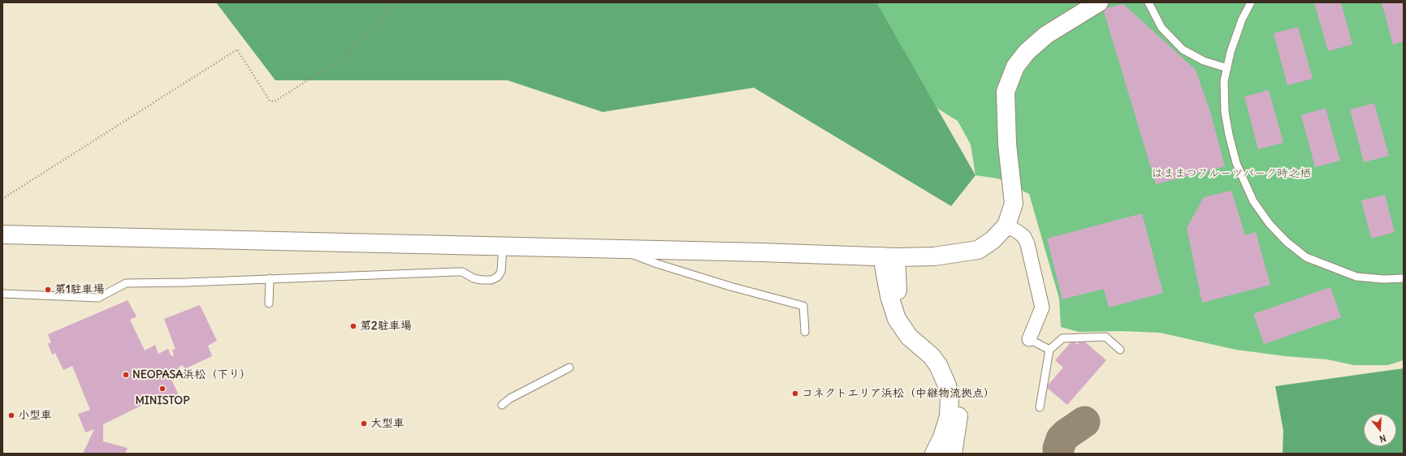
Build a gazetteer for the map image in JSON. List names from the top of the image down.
{
  "parks": ["はままつフルーツパーク時之栖"],
  "places": [
    "第1駐車場",
    "第2駐車場",
    "NEOPASA浜松（下り）",
    "MINISTOP",
    "コネクトエリア浜松（中継物流拠点）",
    "小型車",
    "大型車"
  ],
  "north": "bottom"
}
